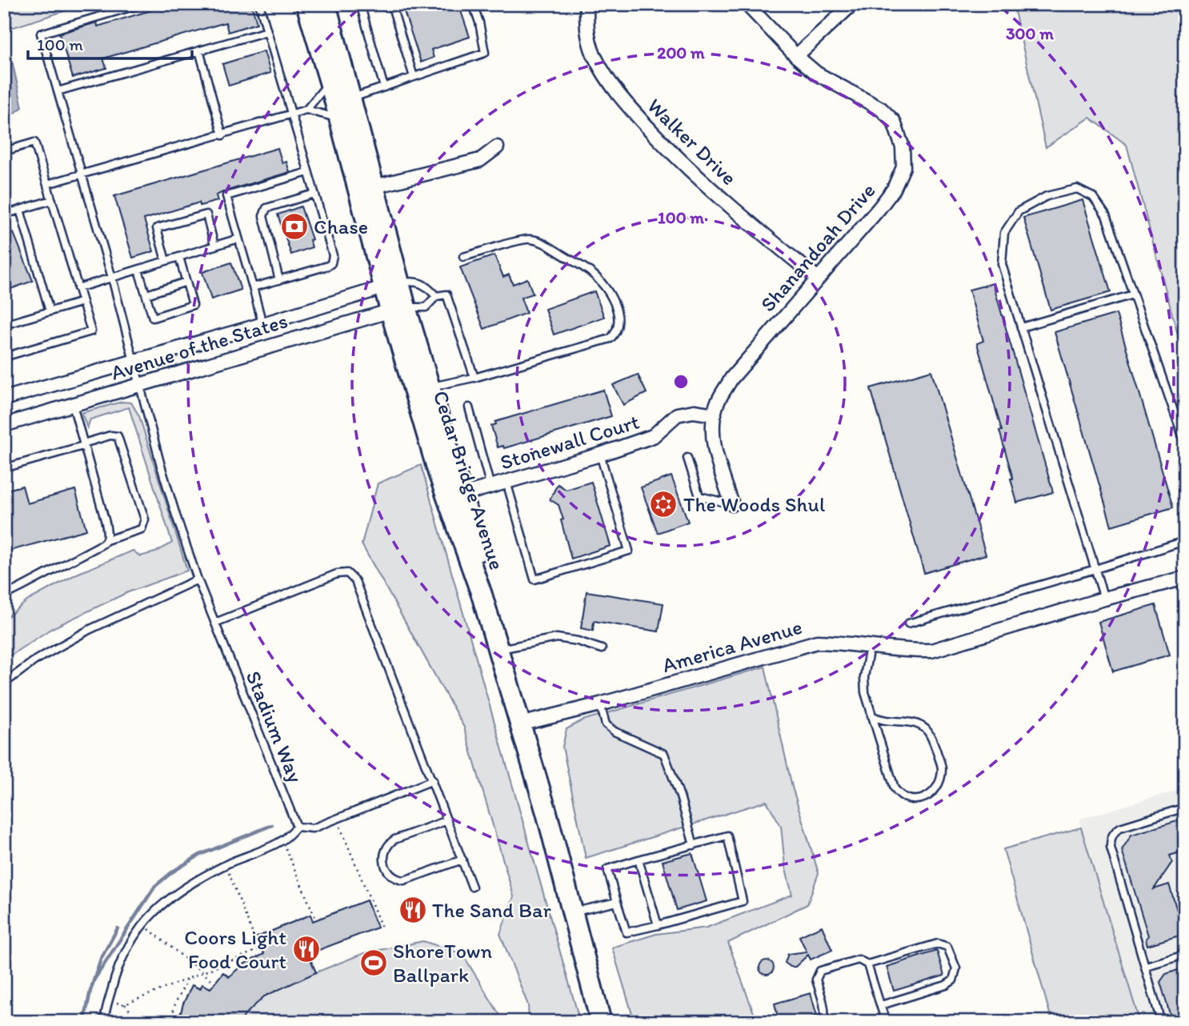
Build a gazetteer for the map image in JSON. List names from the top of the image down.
{
  "streets": {
    "main road": ["Cedar Bridge Avenue"],
    "street": [
      "Walker Drive",
      "Shanandoah Drive",
      "Avenue of the States",
      "Stonewall Court",
      "America Avenue"
    ],
    "lane": ["Stadium Way"]
  },
  "crossings": [
    ["Walker Drive", "Shanandoah Drive"],
    ["Shanandoah Drive", "Stonewall Court"],
    ["Avenue of the States", "Cedar Bridge Avenue"],
    ["Avenue of the States", "Stadium Way"],
    ["Cedar Bridge Avenue", "America Avenue"]
  ],
  "places": {
    "bank": ["Chase"],
    "synagogue": ["The Woods Shul"],
    "restaurant": ["The Sand Bar", "Coors Light Food Court"],
    "sports": ["ShoreTown Ballpark"]
  },
  "scale_bar": "100 m",
  "rings": ["300 m", "200 m", "100 m"]
}
